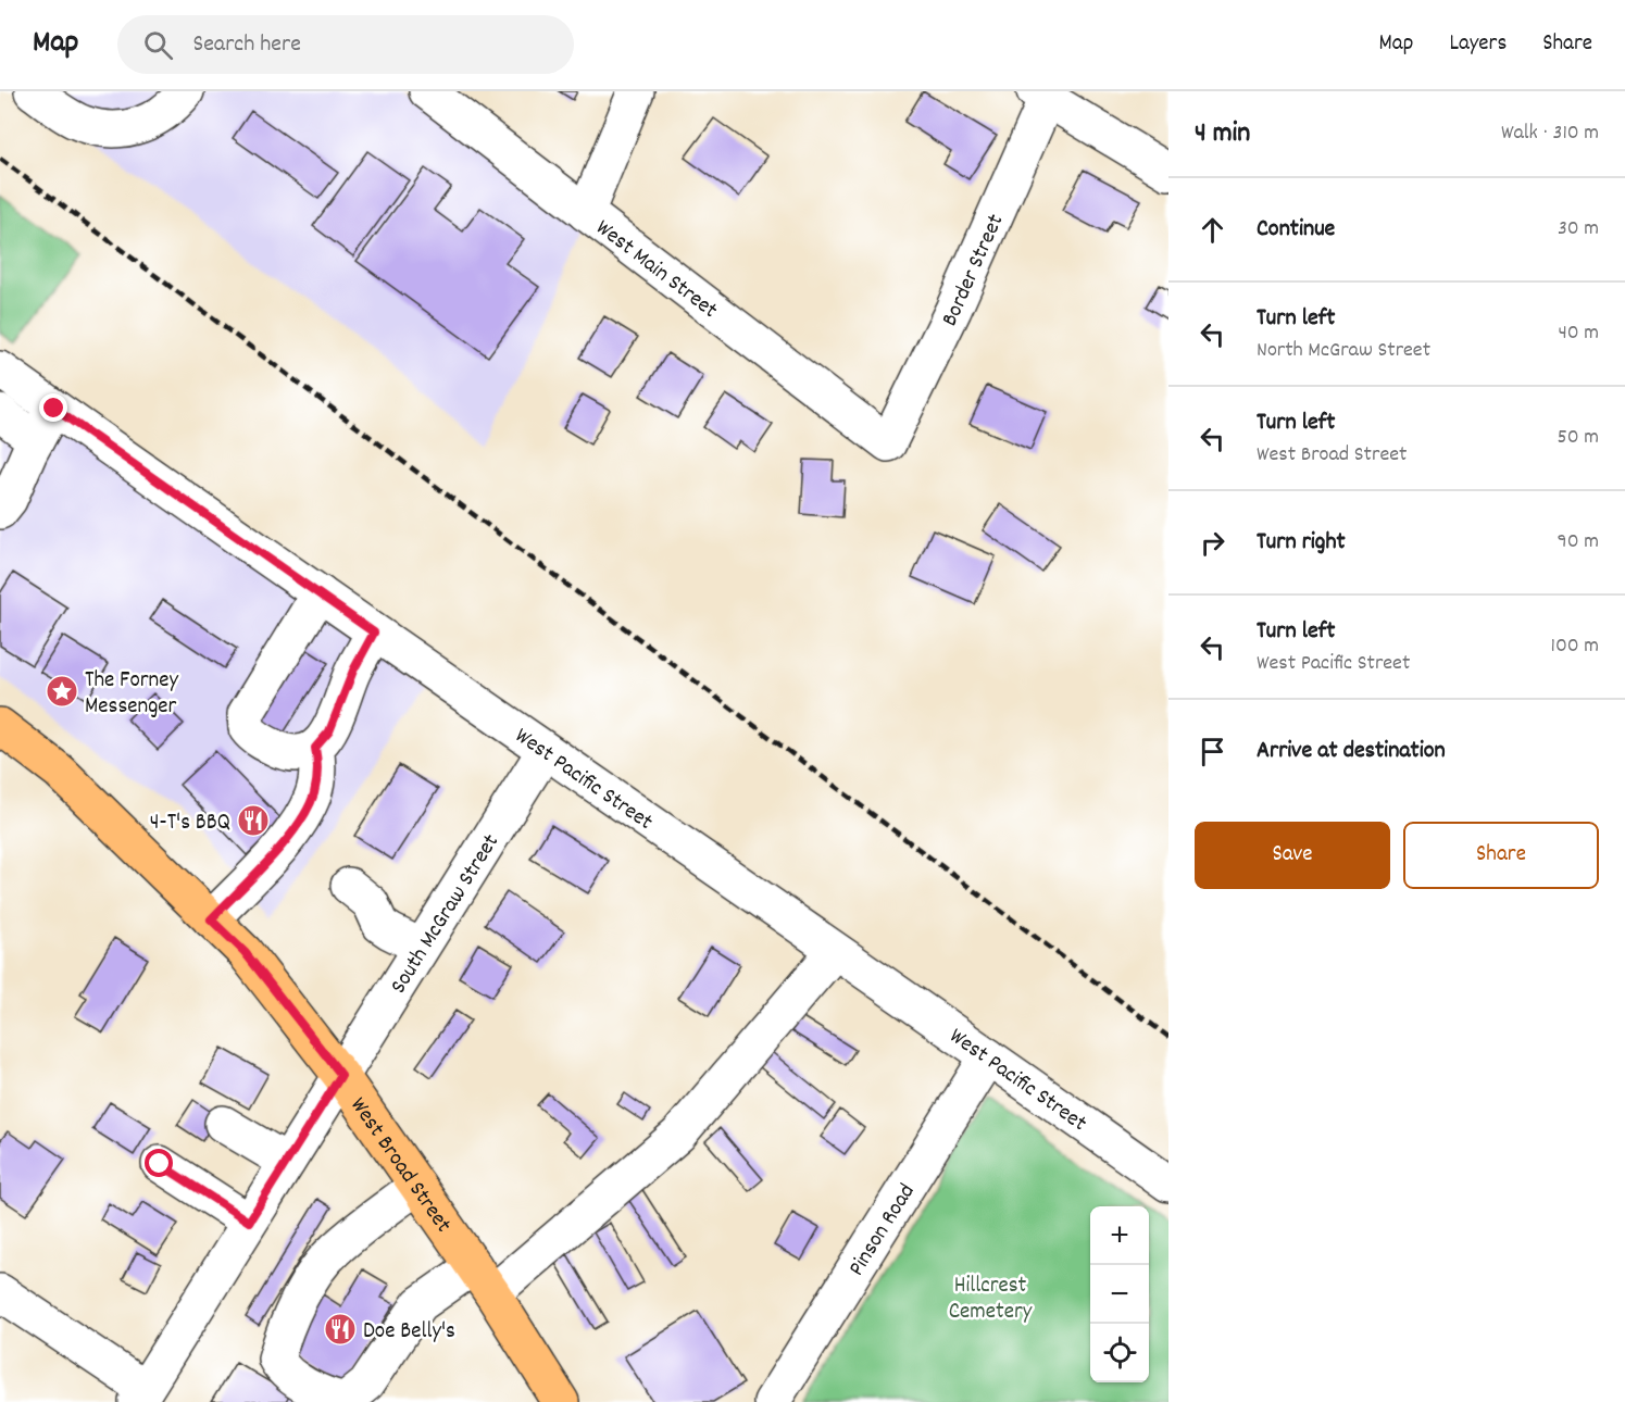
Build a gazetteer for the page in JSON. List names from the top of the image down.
{
  "streets": {
    "main road": ["West Broad Street"],
    "street": [
      "West Main Street",
      "Border Street",
      "West Pacific Street",
      "South McGraw Street",
      "Pinson Road"
    ]
  },
  "crossings": [
    ["West Main Street", "Border Street"],
    ["West Pacific Street", "South McGraw Street"],
    ["West Pacific Street", "Pinson Road"],
    ["South McGraw Street", "West Broad Street"]
  ],
  "parks": ["Hillcrest Cemetery"],
  "places": {
    "place": ["The Forney Messenger"],
    "restaurant": ["4-T's BBQ", "Doe Belly's"]
  },
  "page": {
    "header": "Map",
    "search": "Search here",
    "nav": ["Map", "Layers", "Share"],
    "heading": ["4 min", "Walk · 310 m"],
    "list": [
      ["Continue", "30 m"],
      ["Turn left", "North McGraw Street", "40 m"],
      ["Turn left", "West Broad Street", "50 m"],
      ["Turn right", "90 m"],
      ["Turn left", "West Pacific Street", "100 m"],
      "Arrive at destination"
    ],
    "buttons": ["Save", "Share"],
    "map_buttons": ["+", "−"]
  }
}
